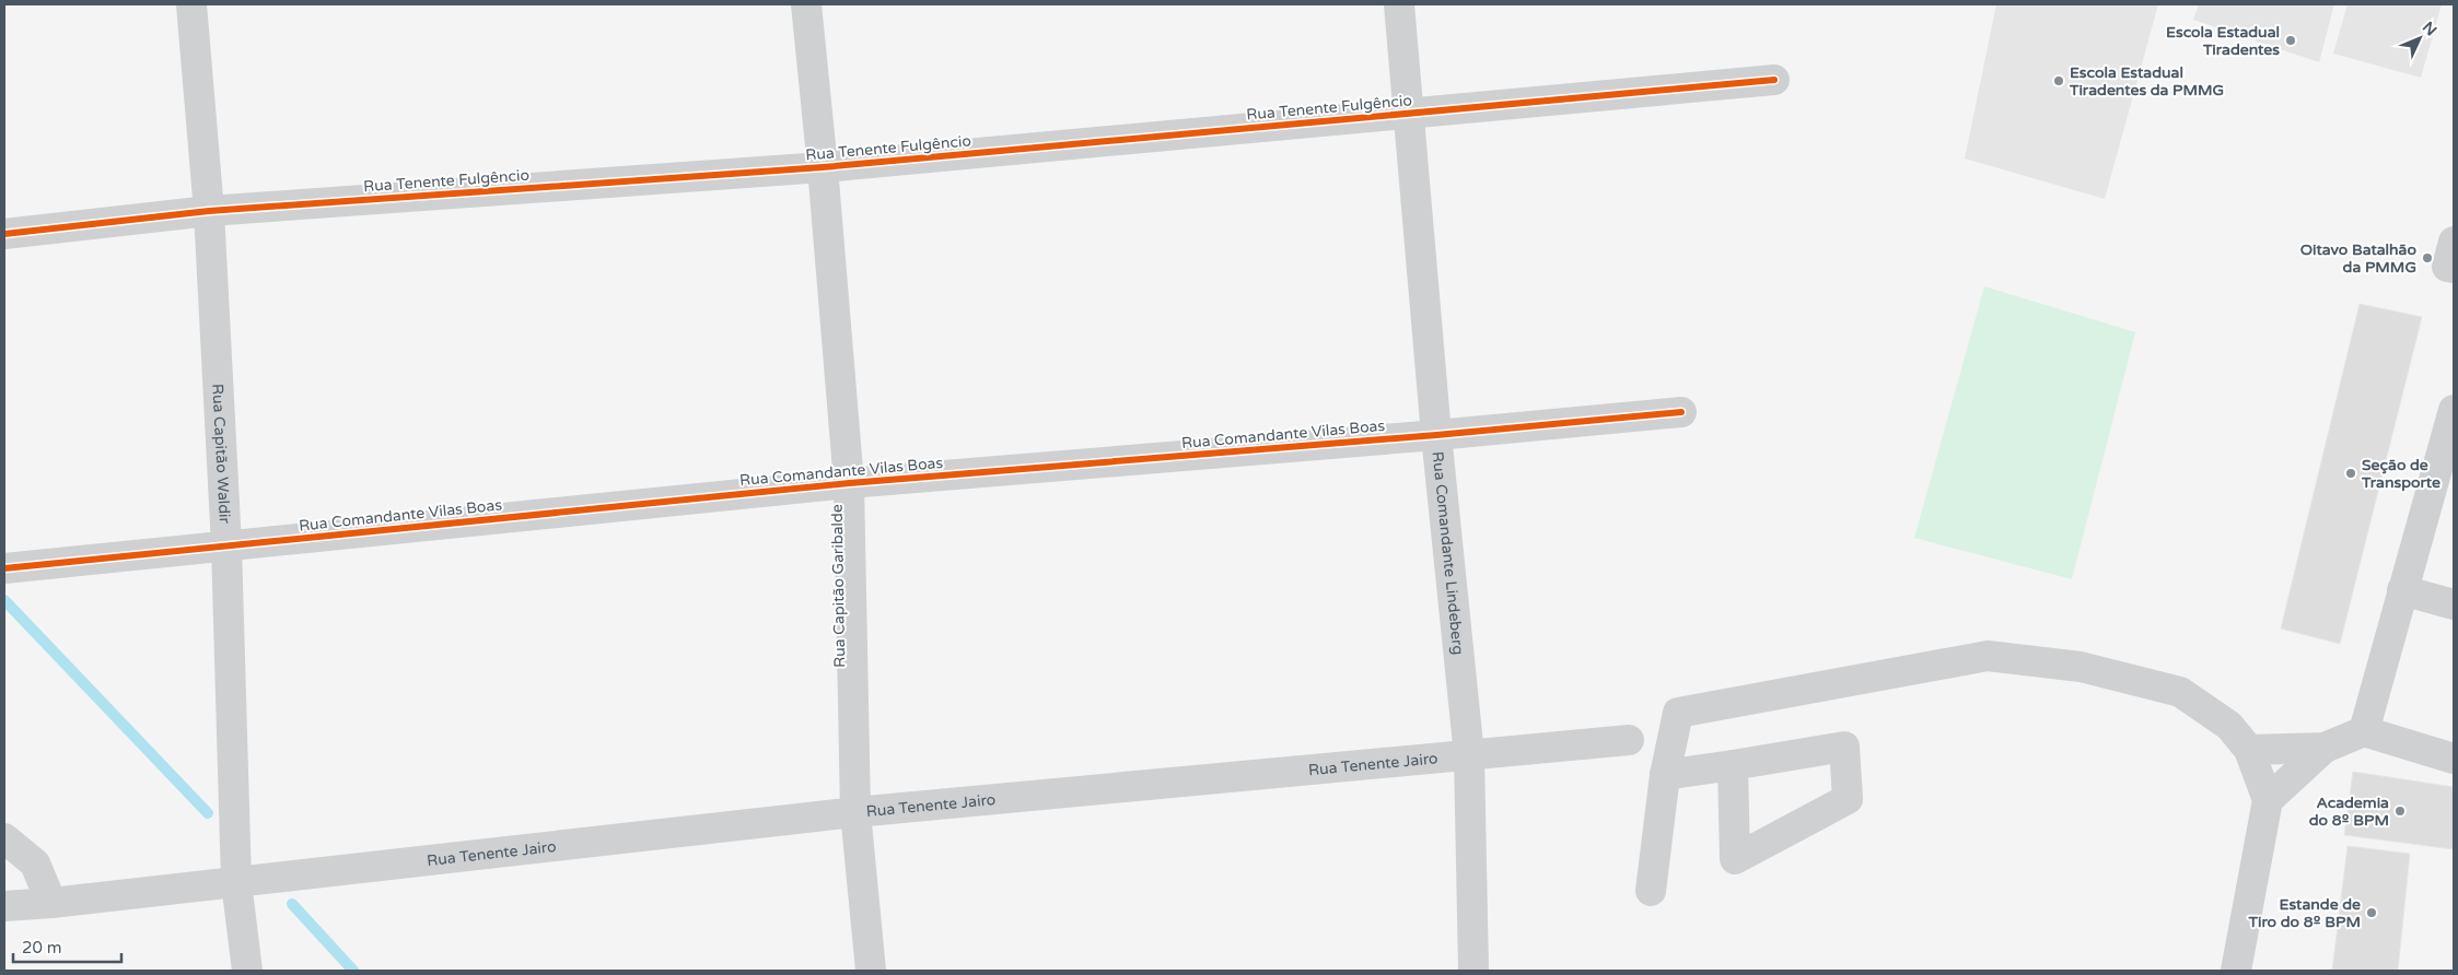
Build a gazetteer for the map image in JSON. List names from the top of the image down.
{
  "streets": {
    "street": [
      "Rua Tenente Fulgêncio",
      "Rua Comandante Vilas Boas",
      "Rua Capitão Waldir",
      "Rua Comandante Lindeberg",
      "Rua Capitão Garibalde",
      "Rua Tenente Jairo"
    ]
  },
  "crossings": [
    ["Rua Tenente Fulgêncio", "Rua Capitão Waldir"],
    ["Rua Tenente Fulgêncio", "Rua Comandante Lindeberg"],
    ["Rua Tenente Fulgêncio", "Rua Capitão Garibalde"],
    ["Rua Comandante Vilas Boas", "Rua Capitão Waldir"],
    ["Rua Comandante Vilas Boas", "Rua Comandante Lindeberg"],
    ["Rua Comandante Vilas Boas", "Rua Capitão Garibalde"],
    ["Rua Capitão Waldir", "Rua Tenente Jairo"],
    ["Rua Comandante Lindeberg", "Rua Tenente Jairo"],
    ["Rua Capitão Garibalde", "Rua Tenente Jairo"]
  ],
  "places": [
    "Escola Estadual Tiradentes",
    "Escola Estadual Tiradentes da PMMG",
    "Oitavo Batalhão da PMMG",
    "Seção de Transporte",
    "Academia do 8º BPM",
    "Estande de Tiro do 8º BPM"
  ],
  "scale_bar": "20 m",
  "north": "top right"
}
